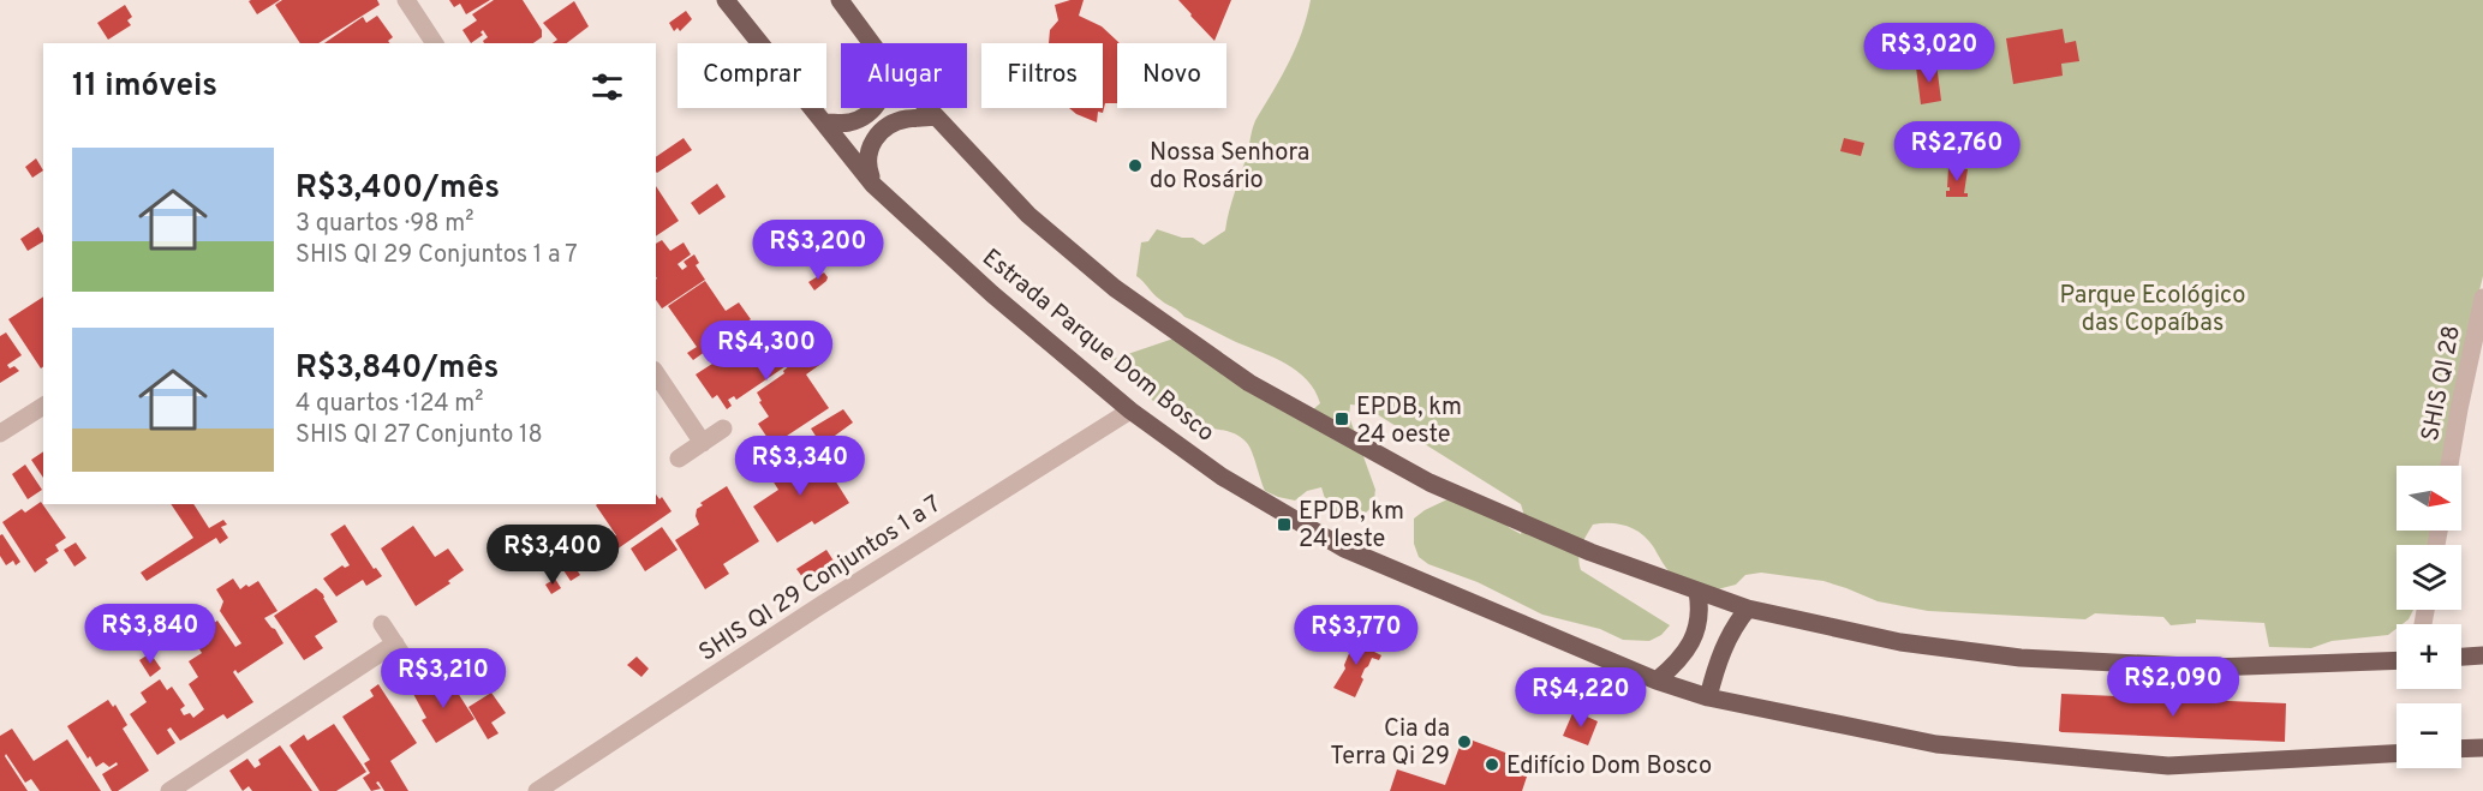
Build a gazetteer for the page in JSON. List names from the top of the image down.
{
  "streets": {
    "main road": ["Estrada Parque Dom Bosco"],
    "street": ["SHIS QI 28", "SHIS QI 29 Conjuntos 1 a 7"]
  },
  "crossings": [
    ["Estrada Parque Dom Bosco", "SHIS QI 29 Conjuntos 1 a 7"]
  ],
  "parks": ["Parque Ecológico das Copaíbas"],
  "places": {
    "other": ["Nossa Senhora do Rosário", "Cia da Terra Qi 29", "Edifício Dom Bosco"],
    "transit": ["EPDB, km 24 oeste", "EPDB, km 24 leste"]
  },
  "north": "right",
  "page": {
    "price": [
      "R$3,020",
      "R$2,760",
      "R$3,200",
      "R$4,300",
      "R$3,340",
      "R$3,400",
      "R$3,840",
      "R$3,770",
      "R$3,210",
      "R$2,090",
      "R$4,220"
    ],
    "chip": [
      "Comprar",
      "Alugar",
      "Filtros",
      "Novo"
    ],
    "heading": "11 imóveis",
    "list": [
      {
        "name": "R$3,400/mês",
        "note": "3 quartos · 98 m² · SHIS QI 29 Conjuntos 1 a 7"
      },
      {
        "name": "R$3,840/mês",
        "note": "4 quartos · 124 m² · SHIS QI 27 Conjunto 18"
      }
    ],
    "map_buttons": ["+", "−"]
  }
}
